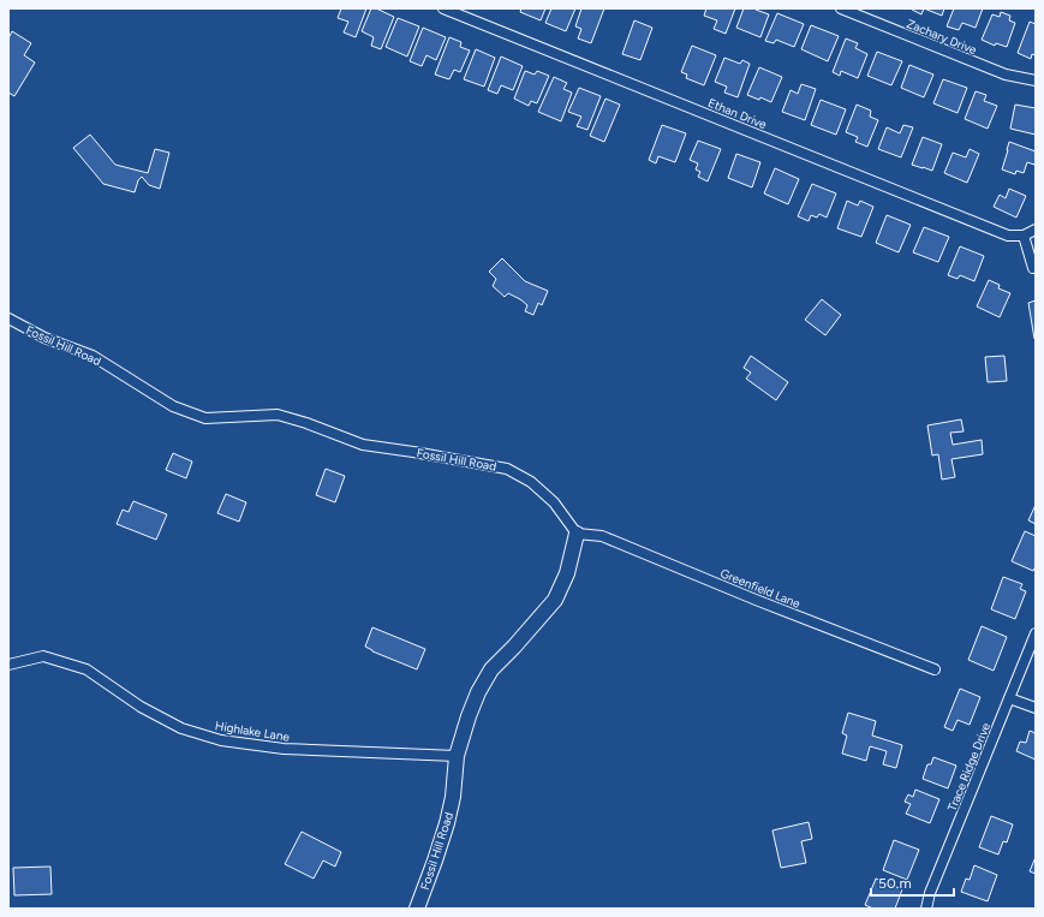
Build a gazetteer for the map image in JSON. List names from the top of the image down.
{
  "streets": {
    "street": [
      "Zachary Drive",
      "Ethan Drive",
      "Fossil Hill Road",
      "Greenfield Lane",
      "Highlake Lane",
      "Trace Ridge Drive"
    ]
  },
  "crossings": [
    ["Fossil Hill Road", "Greenfield Lane"],
    ["Fossil Hill Road", "Highlake Lane"]
  ],
  "scale_bar": "50 m"
}
